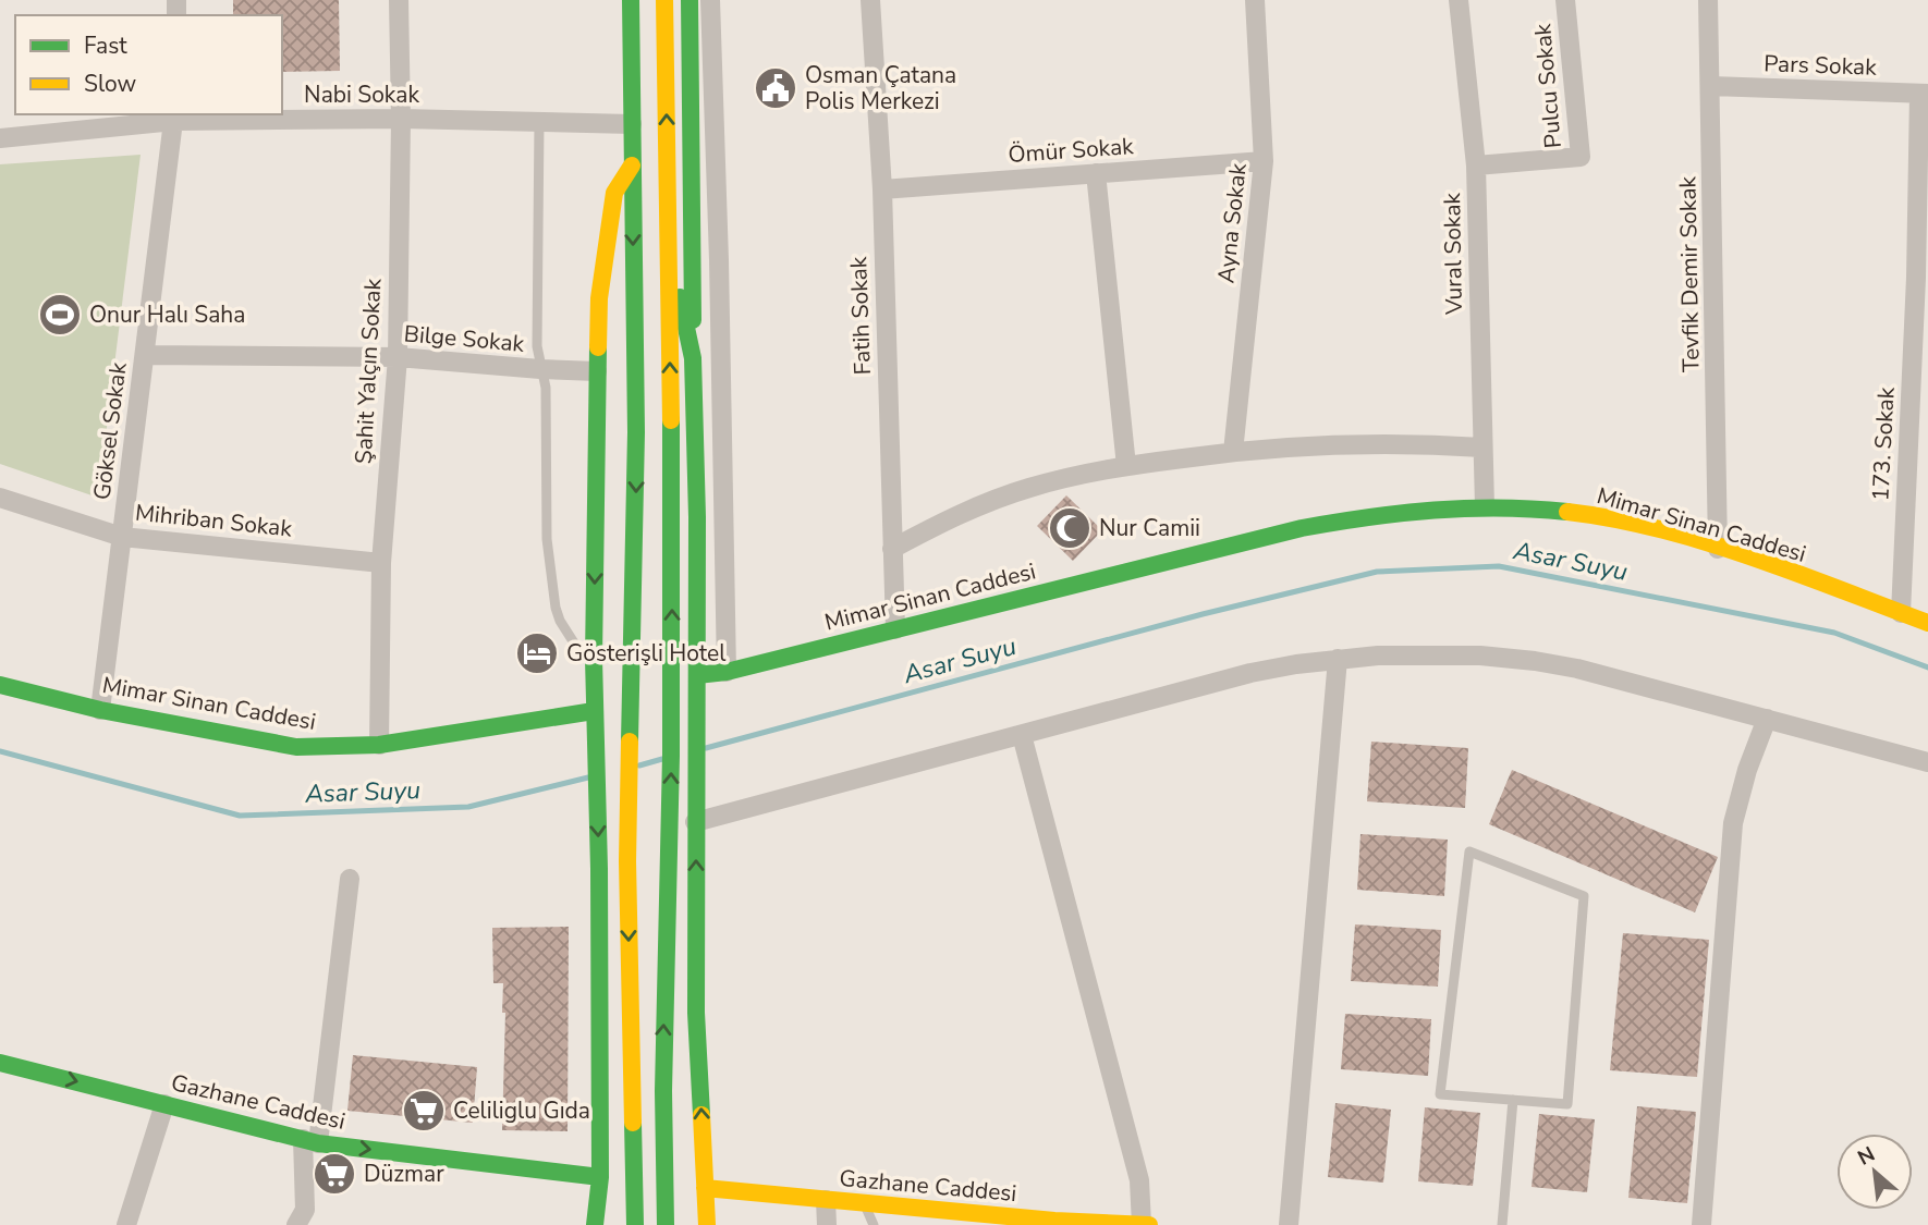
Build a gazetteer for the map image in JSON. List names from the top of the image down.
{
  "streets": {
    "main road": ["Mimar Sinan Caddesi", "Gazhane Caddesi"],
    "street": [
      "Pars Sokak",
      "Pulcu Sokak",
      "Nabi Sokak",
      "Ömür Sokak",
      "Ayna Sokak",
      "Vural Sokak",
      "Tevfik Demir Sokak",
      "Fatih Sokak",
      "Bilge Sokak",
      "Şahit Yalçın Sokak",
      "Göksel Sokak",
      "173. Sokak",
      "Mihriban Sokak"
    ]
  },
  "crossings": [
    ["Pars Sokak", "Tevfik Demir Sokak"],
    ["Pars Sokak", "173. Sokak"],
    ["Pulcu Sokak", "Vural Sokak"],
    ["Nabi Sokak", "Şahit Yalçın Sokak"],
    ["Nabi Sokak", "Göksel Sokak"],
    ["Ömür Sokak", "Ayna Sokak"],
    ["Ömür Sokak", "Fatih Sokak"],
    ["Vural Sokak", "Mimar Sinan Caddesi"],
    ["Tevfik Demir Sokak", "Mimar Sinan Caddesi"],
    ["Fatih Sokak", "Mimar Sinan Caddesi"],
    ["Bilge Sokak", "Şahit Yalçın Sokak"],
    ["Bilge Sokak", "Göksel Sokak"],
    ["Şahit Yalçın Sokak", "Mihriban Sokak"],
    ["Şahit Yalçın Sokak", "Mimar Sinan Caddesi"],
    ["Göksel Sokak", "Mihriban Sokak"],
    ["Göksel Sokak", "Mimar Sinan Caddesi"],
    ["173. Sokak", "Mimar Sinan Caddesi"]
  ],
  "one_way": ["Gazhane Caddesi"],
  "water": ["Asar Suyu"],
  "places": {
    "public building": ["Osman Çatana Polis Merkezi"],
    "sports": ["Onur Halı Saha"],
    "mosque": ["Nur Camii"],
    "hotel": ["Gösterişli Hotel"],
    "supermarket": ["Celiliglu Gıda", "Düzmar"]
  },
  "legend": ["Fast", "Slow"],
  "north": "top left"
}
